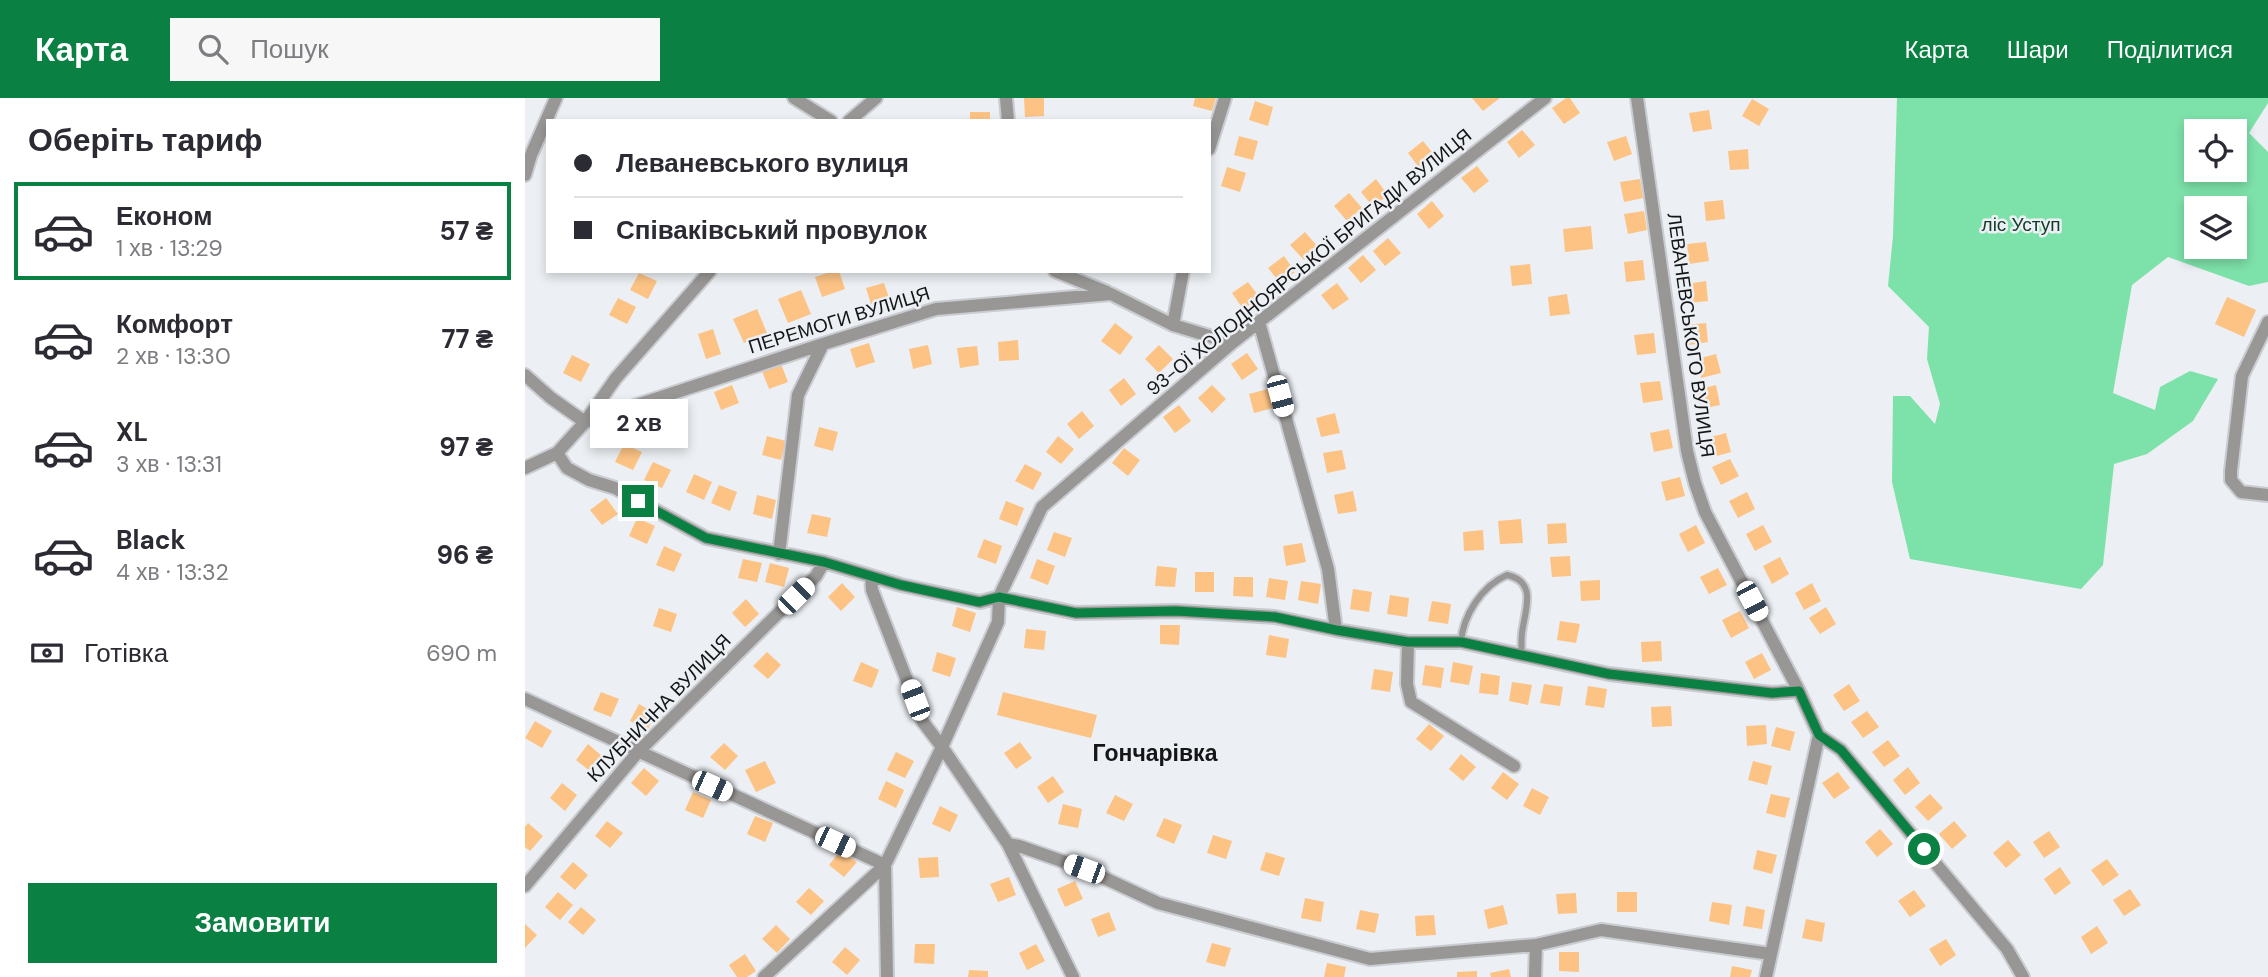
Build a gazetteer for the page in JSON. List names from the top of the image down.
{
  "streets": {
    "street": [
      "93-ОЇ ХОЛОДНОЯРСЬКОЇ БРИГАДИ ВУЛИЦЯ",
      "ПЕРЕМОГИ ВУЛИЦЯ",
      "ЛЕВАНЕВСЬКОГО ВУЛИЦЯ",
      "КЛУБНИЧНА ВУЛИЦЯ"
    ]
  },
  "districts": ["Гончарівка"],
  "parks": ["ліс Уступ"],
  "page": {
    "header": "Карта",
    "search": "Пошук",
    "nav": ["Карта", "Шари", "Поділитися"],
    "heading": "Оберіть тариф",
    "banner": ["Леваневського вулиця", "Співаківський провулок"],
    "list": [
      {
        "name": "Економ",
        "note": "1 хв · 13:29",
        "value": "57 ₴"
      },
      {
        "name": "Комфорт",
        "note": "2 хв · 13:30",
        "value": "77 ₴"
      },
      {
        "name": "XL",
        "note": "3 хв · 13:31",
        "value": "97 ₴"
      },
      {
        "name": "Black",
        "note": "4 хв · 13:32",
        "value": "96 ₴"
      }
    ],
    "bubble": "2 хв",
    "pay": ["Готівка", "690 m"],
    "buttons": "Замовити"
  }
}
